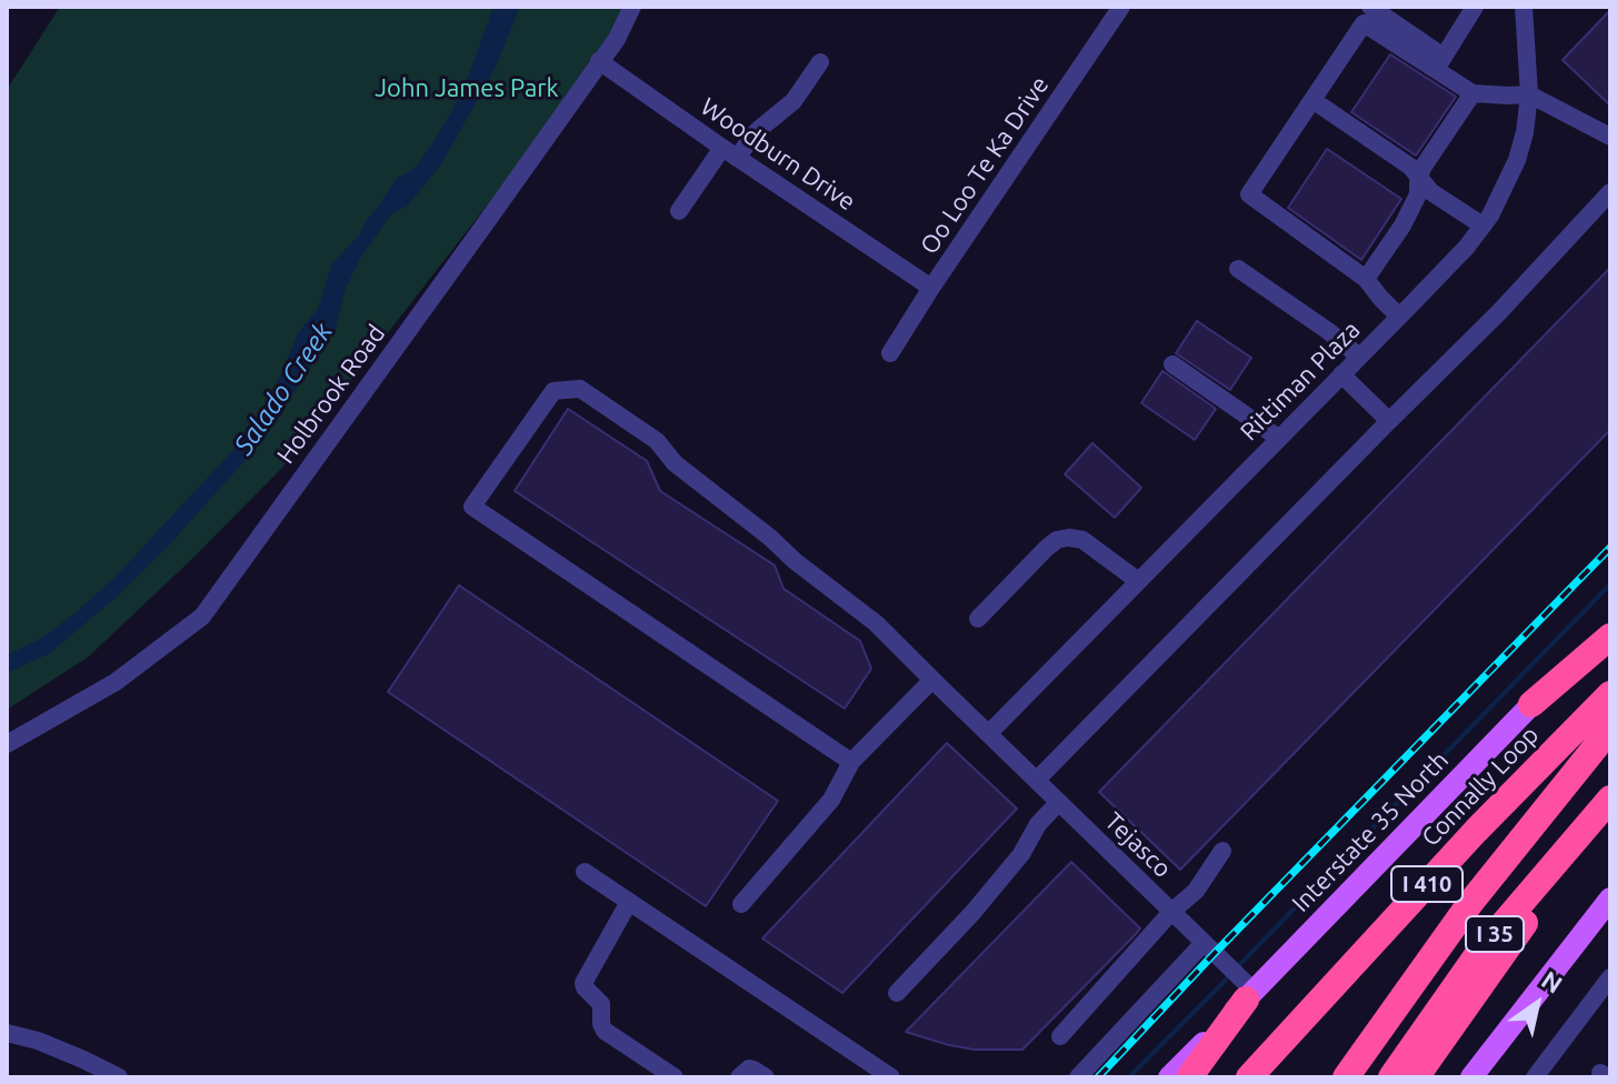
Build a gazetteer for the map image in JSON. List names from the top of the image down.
{
  "streets": {
    "highway": ["Connally Loop", "I 410", "I 35"],
    "main road": ["Interstate 35 North"],
    "street": [
      "Woodburn Drive",
      "Oo Loo Te Ka Drive",
      "Rittiman Plaza",
      "Holbrook Road",
      "Tejasco"
    ]
  },
  "crossings": [
    ["Woodburn Drive", "Oo Loo Te Ka Drive"],
    ["Woodburn Drive", "Holbrook Road"],
    ["Rittiman Plaza", "Tejasco"],
    ["Interstate 35 North", "Tejasco"]
  ],
  "water": ["Salado Creek"],
  "parks": ["John James Park"],
  "north": "top right"
}
